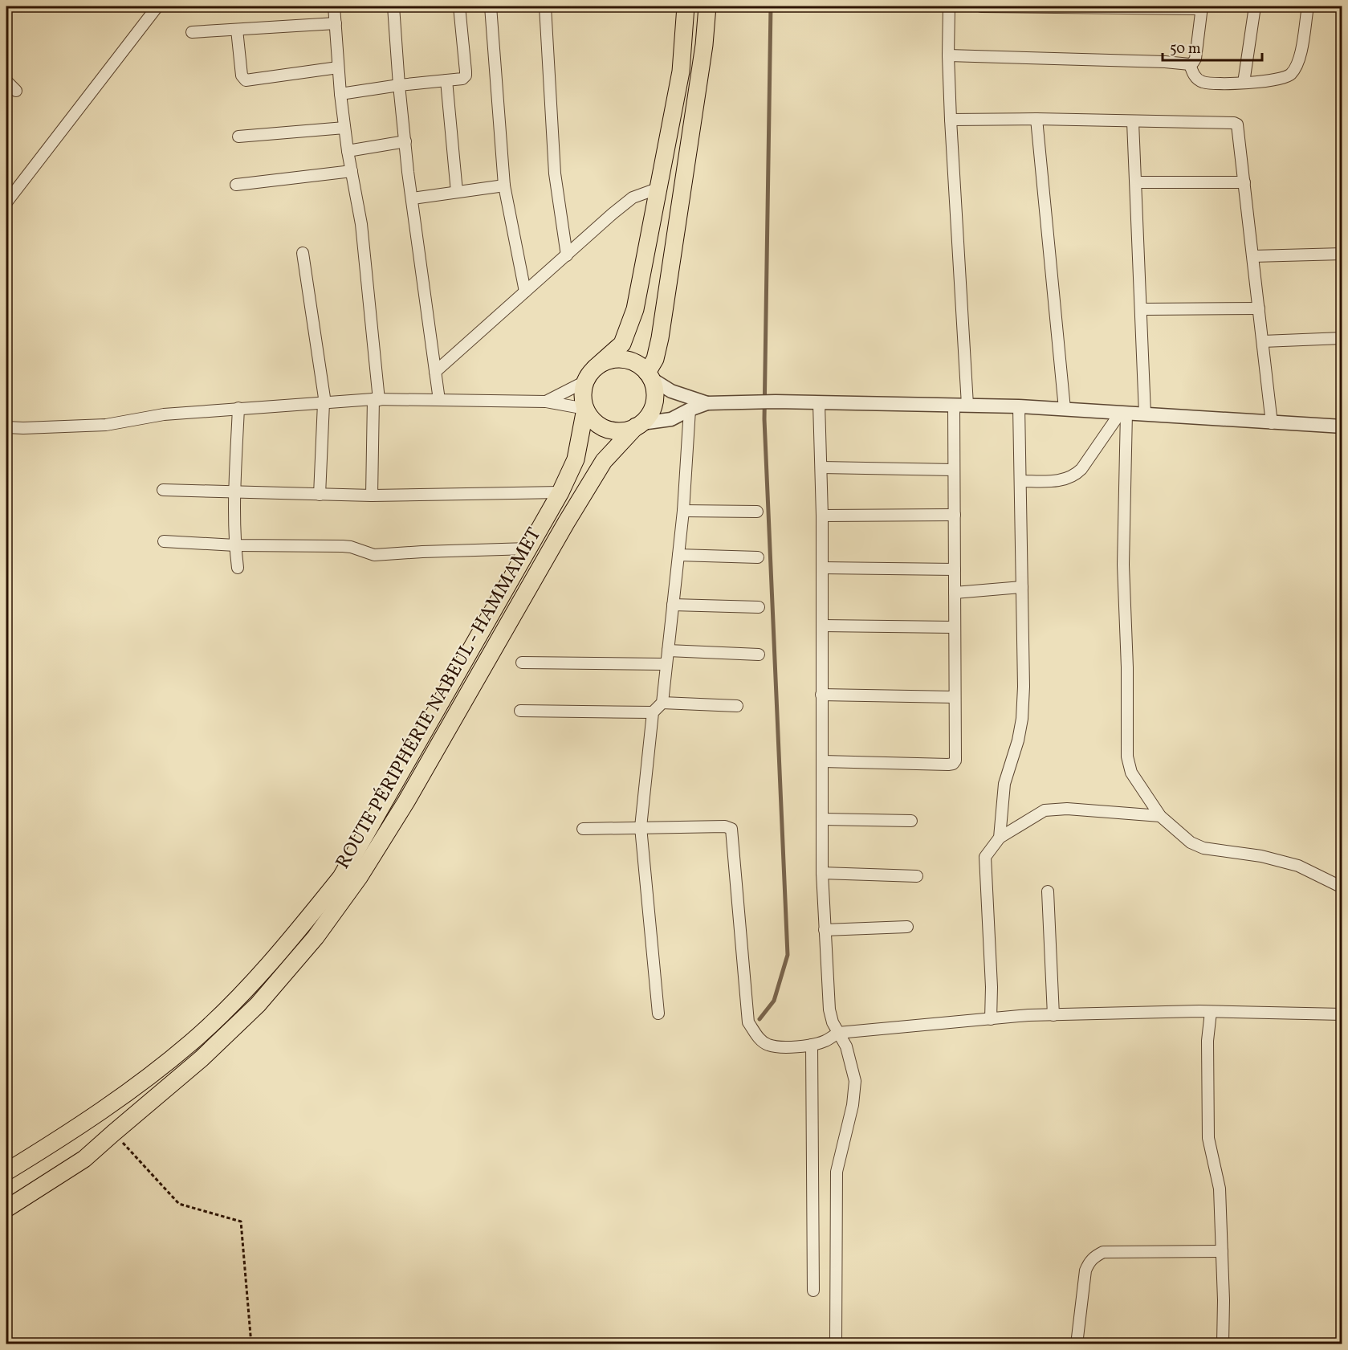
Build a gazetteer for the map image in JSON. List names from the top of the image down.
{
  "streets": {
    "highway": ["ROUTE PÉRIPHÉRIE NABEUL - HAMMAMET"]
  },
  "scale_bar": "50 m"
}
